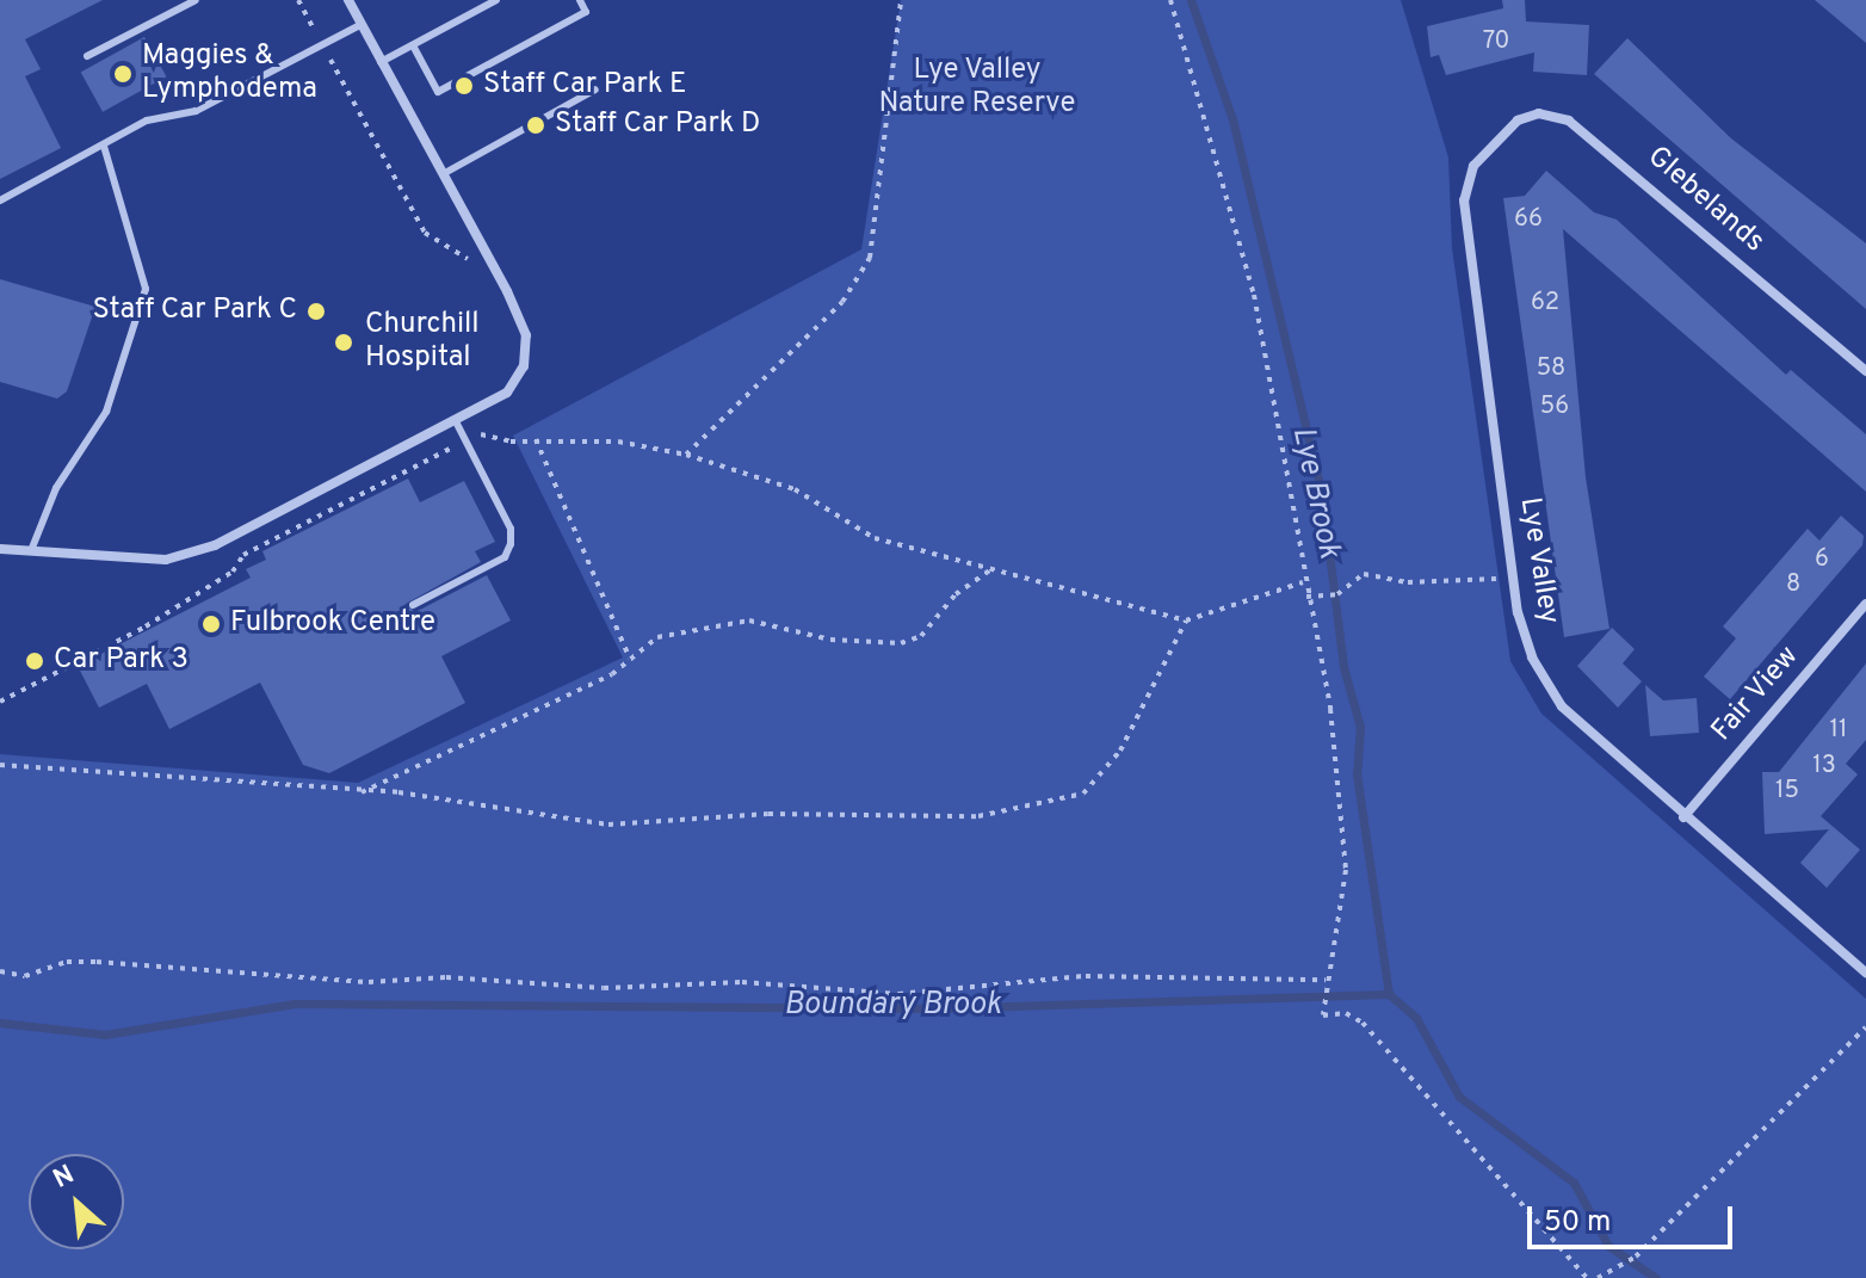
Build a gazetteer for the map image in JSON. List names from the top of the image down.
{
  "streets": {
    "street": ["Glebelands", "Lye Valley", "Fair View"]
  },
  "crossings": [
    ["Glebelands", "Lye Valley"],
    ["Lye Valley", "Fair View"]
  ],
  "water": ["Lye Brook", "Boundary Brook"],
  "parks": ["Lye Valley Nature Reserve"],
  "places": [
    "Maggies & Lymphodema",
    "Staff Car Park E",
    "Staff Car Park D",
    "Staff Car Park C",
    "Churchill Hospital",
    "Fulbrook Centre",
    "Car Park 3"
  ],
  "house_numbers": [
    "70",
    "66",
    "62",
    "58",
    "56",
    "6",
    "8",
    "11",
    "13",
    "15"
  ],
  "scale_bar": "50 m",
  "north": "top left"
}
